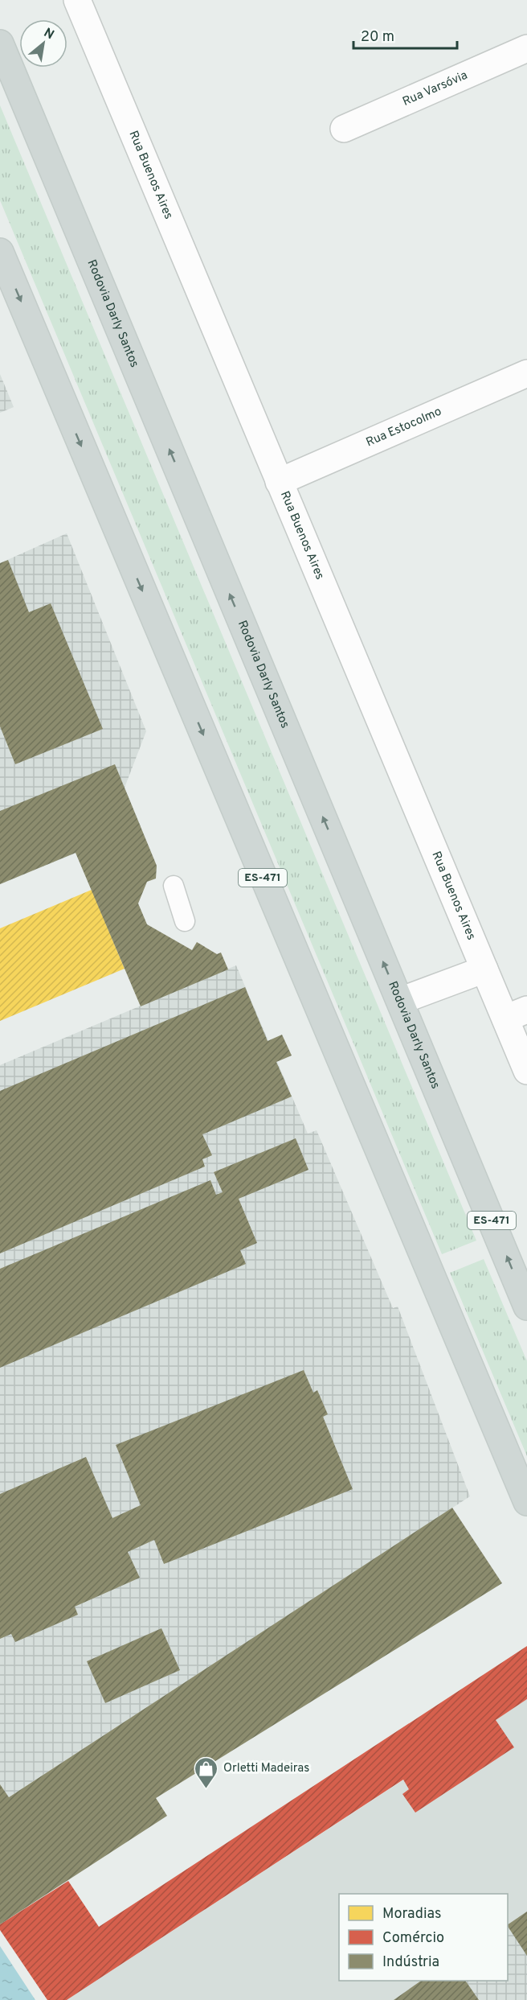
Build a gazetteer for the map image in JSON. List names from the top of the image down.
{
  "streets": {
    "main road": ["Rodovia Darly Santos", "ES-471"],
    "street": ["Rua Varsóvia", "Rua Buenos Aires", "Rua Estocolmo"]
  },
  "crossings": [
    ["Rua Buenos Aires", "Rua Estocolmo"]
  ],
  "places": {
    "shop": ["Orletti Madeiras"]
  },
  "legend": ["Moradias", "Comércio", "Indústria"],
  "scale_bar": "20 m",
  "north": "top right"
}
